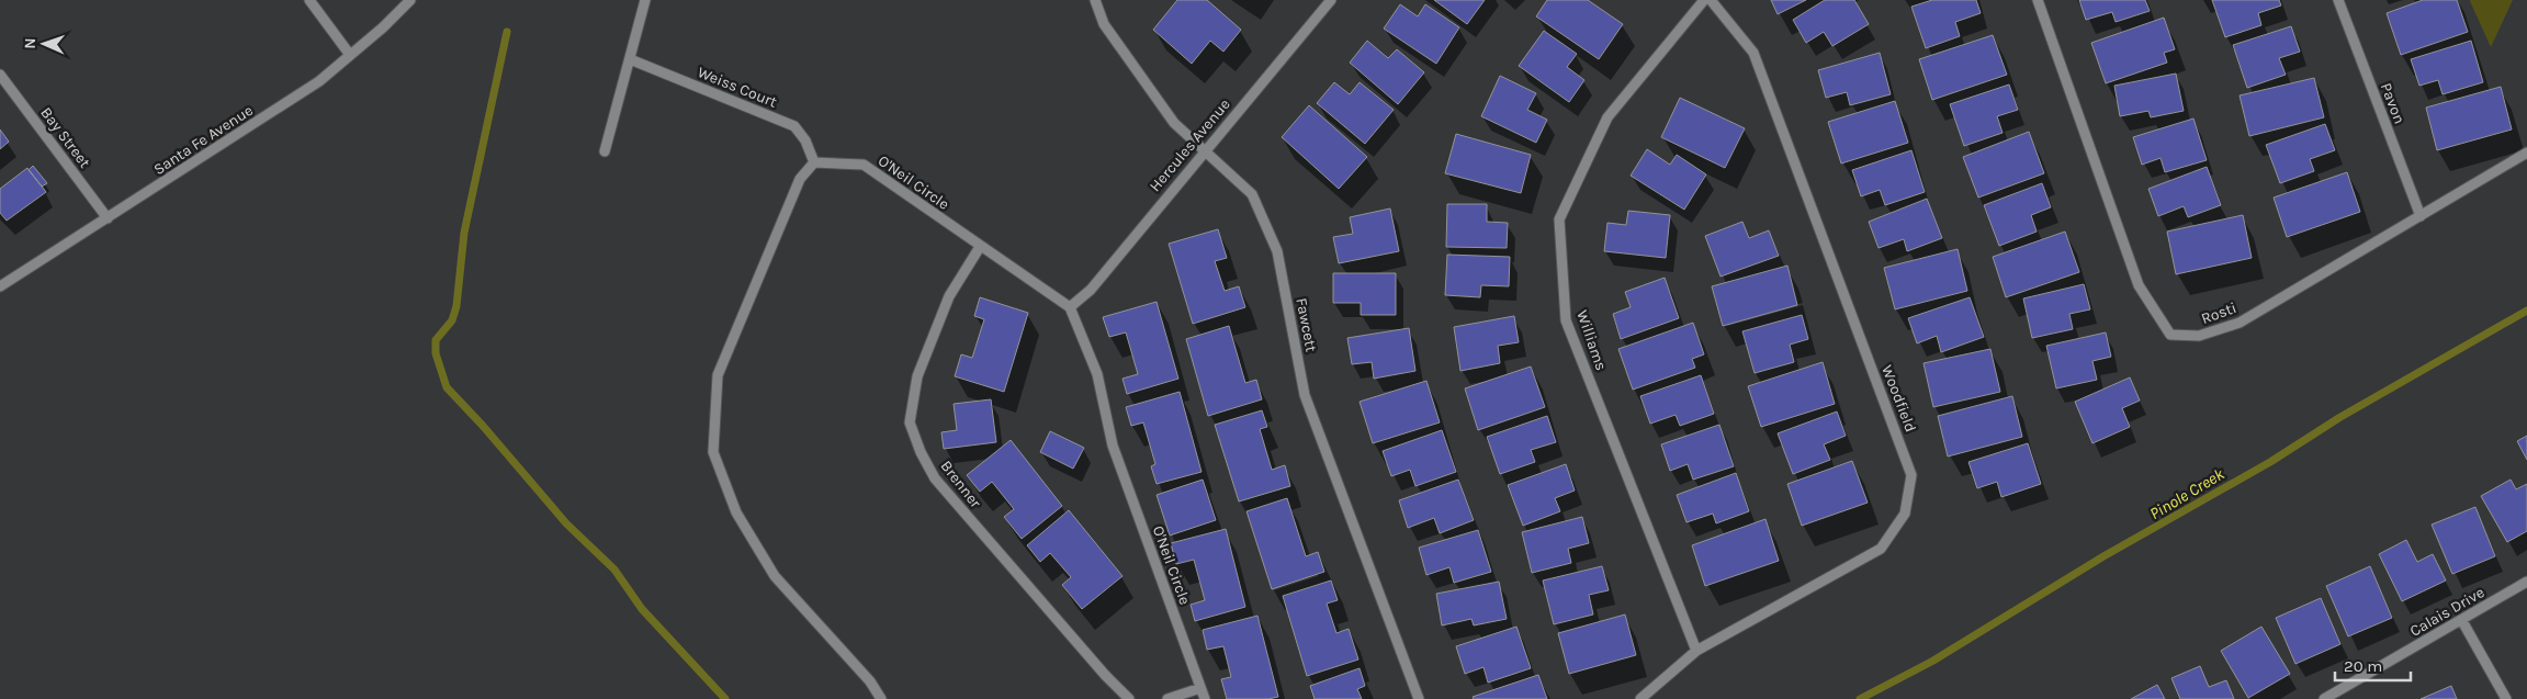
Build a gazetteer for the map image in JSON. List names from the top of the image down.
{
  "streets": {
    "street": [
      "Weiss Court",
      "Pavon",
      "Bay Street",
      "Santa Fe Avenue",
      "Hercules Avenue",
      "O'Neil Circle",
      "Rosti",
      "Fawcett",
      "Williams",
      "Woodfield",
      "Brenner",
      "Calais Drive"
    ]
  },
  "crossings": [
    ["Weiss Court", "O'Neil Circle"],
    ["Pavon", "Rosti"],
    ["Bay Street", "Santa Fe Avenue"],
    ["Hercules Avenue", "O'Neil Circle"],
    ["Hercules Avenue", "Fawcett"],
    ["O'Neil Circle", "Brenner"],
    ["Williams", "Woodfield"]
  ],
  "water": ["Pinole Creek"],
  "scale_bar": "20 m",
  "north": "left"
}
